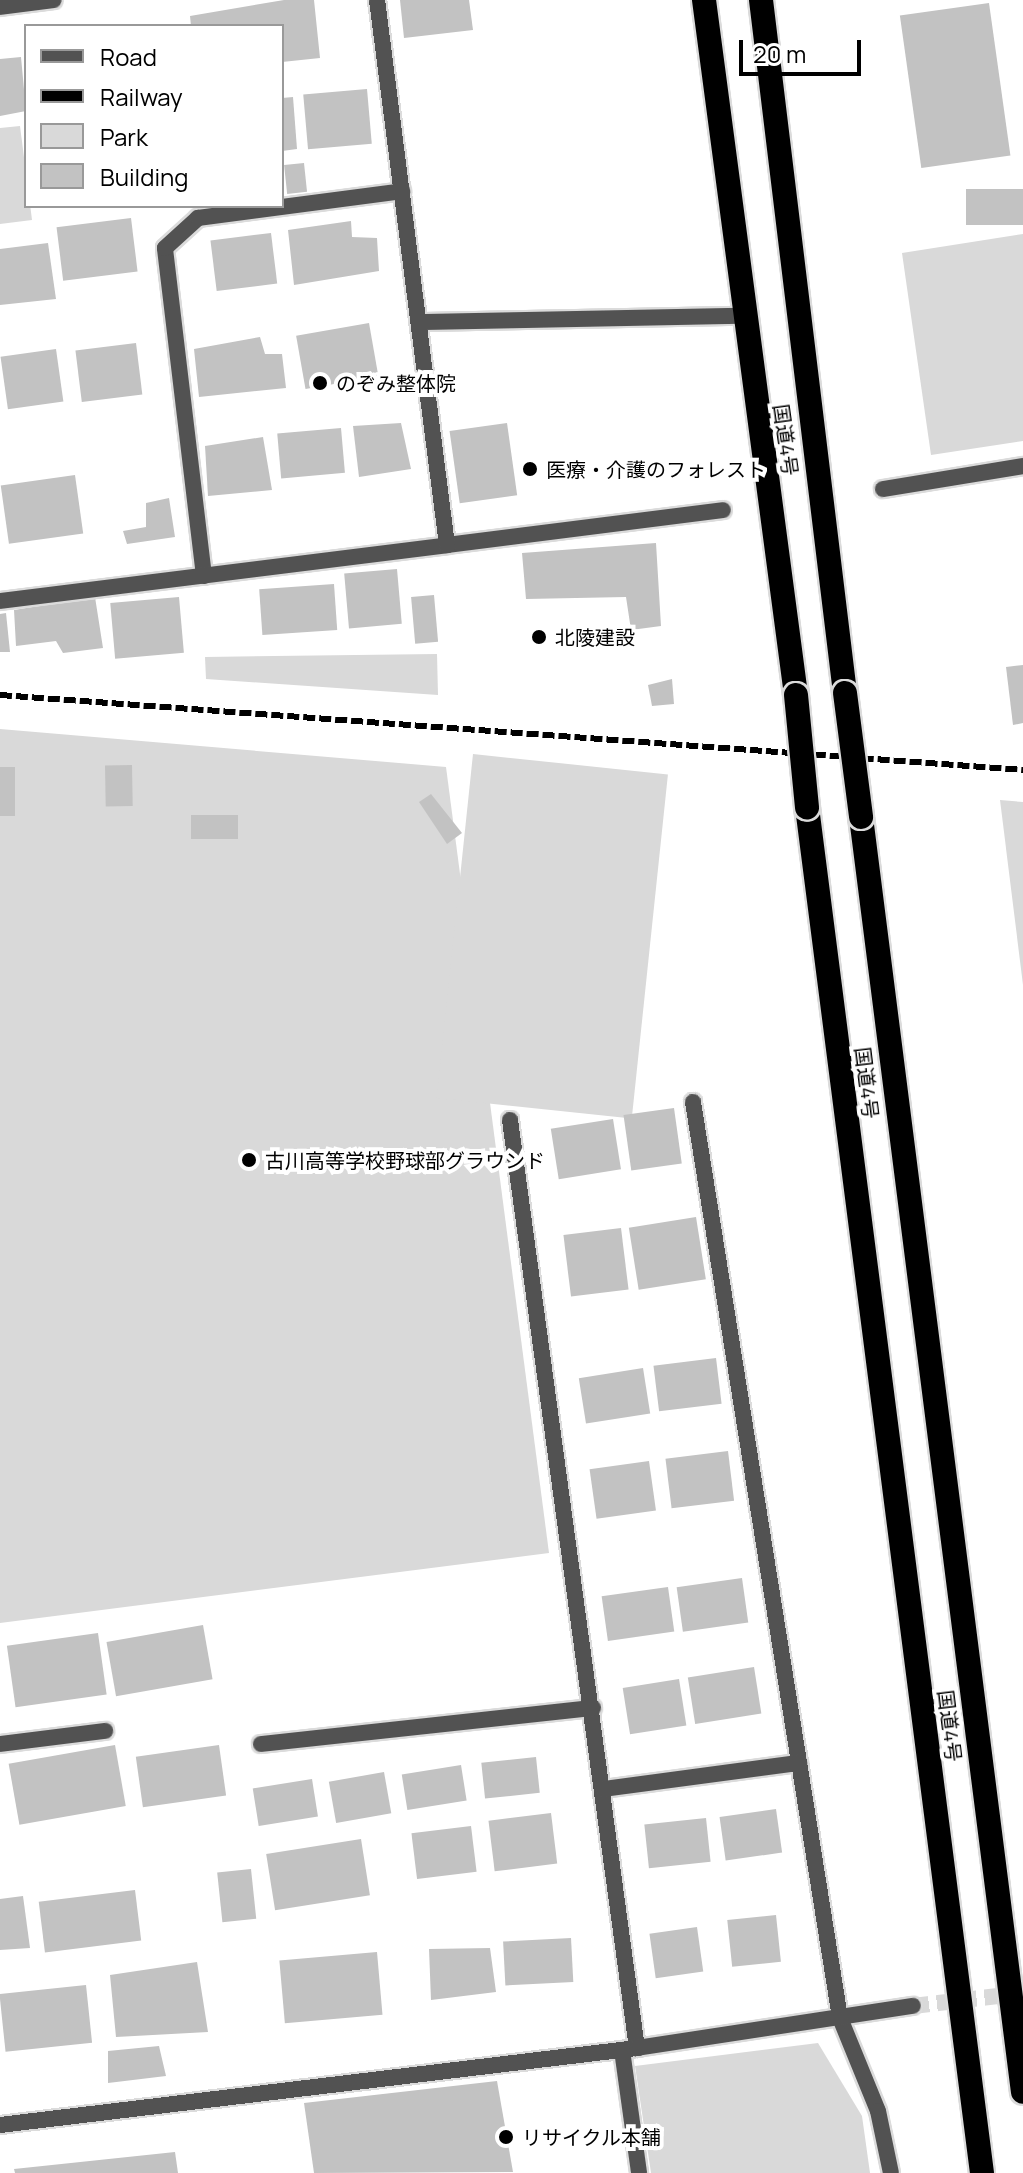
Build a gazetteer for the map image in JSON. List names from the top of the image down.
{
  "streets": {
    "highway": ["国道4号"]
  },
  "places": [
    "のぞみ整体院",
    "医療・介護のフォレスト",
    "北陵建設",
    "古川高等学校野球部グラウンド",
    "リサイクル本舗"
  ],
  "legend": [
    "Road",
    "Railway",
    "Park",
    "Building"
  ],
  "scale_bar": "20 m"
}
